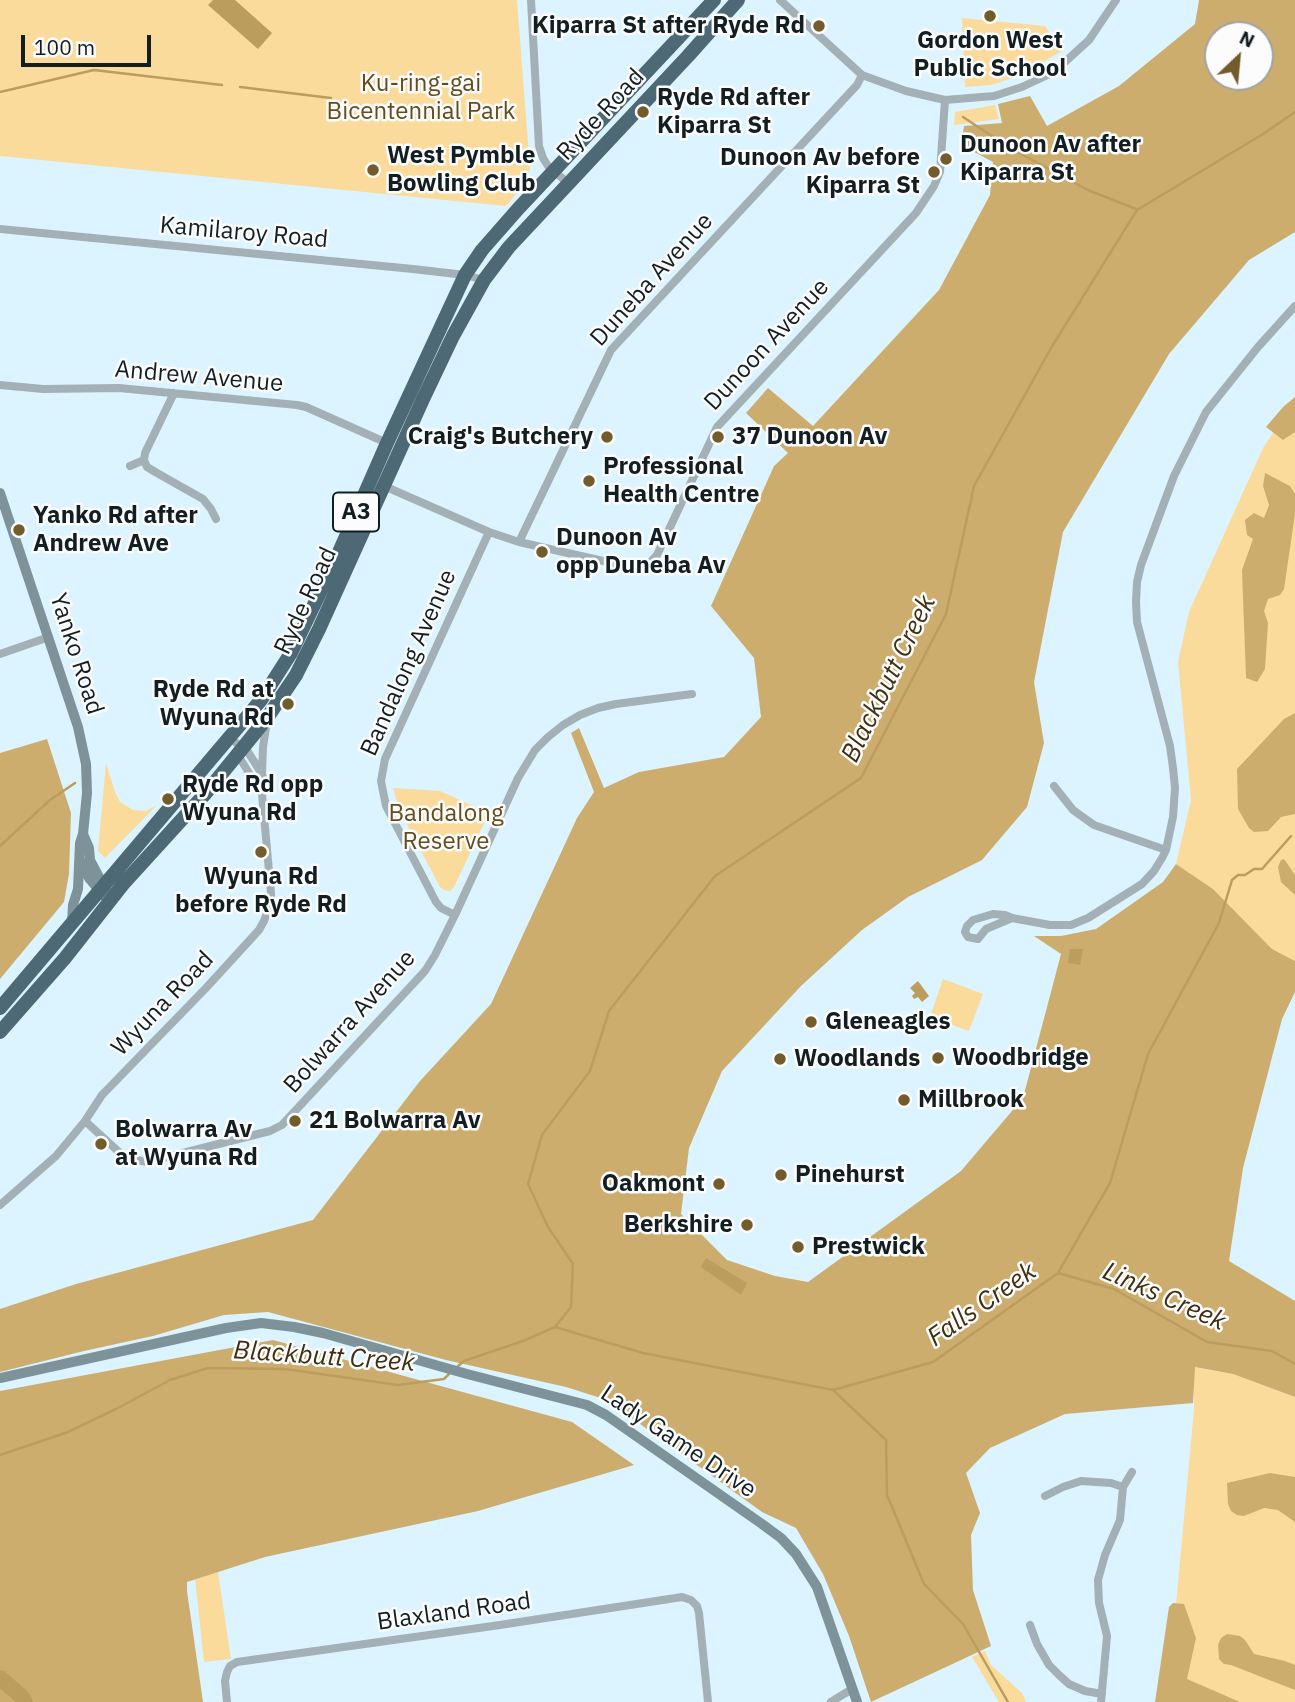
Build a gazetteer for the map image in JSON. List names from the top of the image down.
{
  "streets": {
    "highway": ["Ryde Road", "A3"],
    "main road": ["Yanko Road", "Lady Game Drive"],
    "street": [
      "Kamilaroy Road",
      "Duneba Avenue",
      "Dunoon Avenue",
      "Andrew Avenue",
      "Bandalong Avenue",
      "Wyuna Road",
      "Bolwarra Avenue",
      "Blaxland Road"
    ]
  },
  "crossings": [
    ["Ryde Road", "Kamilaroy Road"],
    ["Ryde Road", "Dunoon Avenue"],
    ["Ryde Road", "Andrew Avenue"],
    ["Ryde Road", "Yanko Road"],
    ["Ryde Road", "Wyuna Road"],
    ["Duneba Avenue", "Dunoon Avenue"],
    ["Dunoon Avenue", "Bandalong Avenue"],
    ["Bandalong Avenue", "Bolwarra Avenue"],
    ["Wyuna Road", "Bolwarra Avenue"]
  ],
  "water": ["Blackbutt Creek", "Links Creek", "Falls Creek"],
  "parks": ["Ku-ring-gai Bicentennial Park", "Bandalong Reserve"],
  "places": [
    "Gordon West Public School",
    "Kiparra St after Ryde Rd",
    "Ryde Rd after Kiparra St",
    "Dunoon Av after Kiparra St",
    "West Pymble Bowling Club",
    "Dunoon Av before Kiparra St",
    "Craig's Butchery",
    "37 Dunoon Av",
    "Professional Health Centre",
    "Yanko Rd after Andrew Ave",
    "Dunoon Av opp Duneba Av",
    "Ryde Rd at Wyuna Rd",
    "Ryde Rd opp Wyuna Rd",
    "Wyuna Rd before Ryde Rd",
    "Gleneagles",
    "Woodbridge",
    "Woodlands",
    "Millbrook",
    "21 Bolwarra Av",
    "Bolwarra Av at Wyuna Rd",
    "Pinehurst",
    "Oakmont",
    "Berkshire",
    "Prestwick"
  ],
  "scale_bar": "100 m",
  "north": "top right"
}
